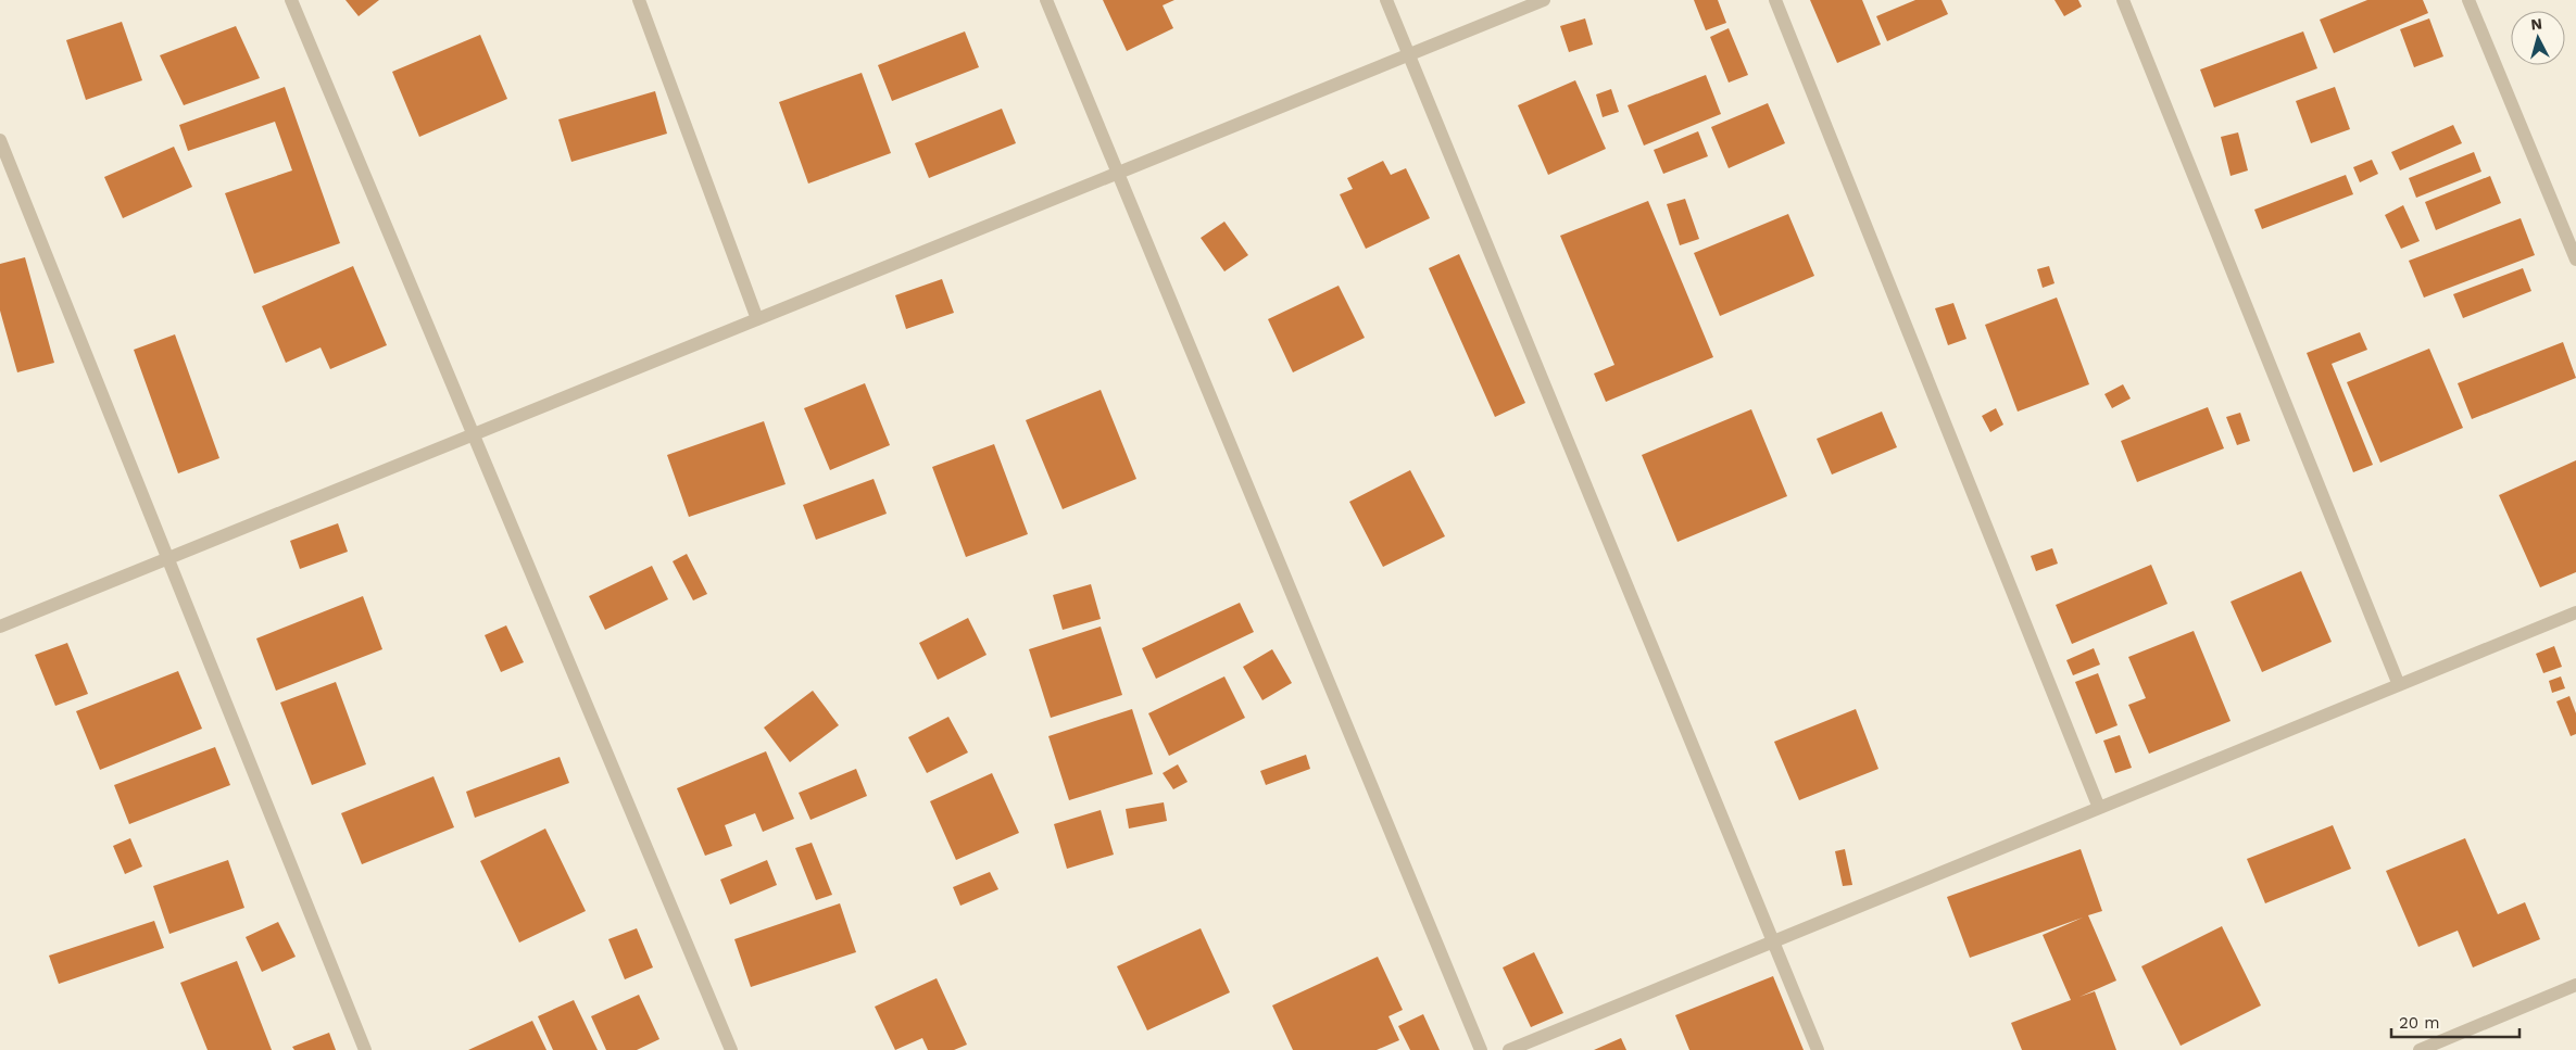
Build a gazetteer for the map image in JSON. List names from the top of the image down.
{
  "scale_bar": "20 m",
  "north": "top"
}
